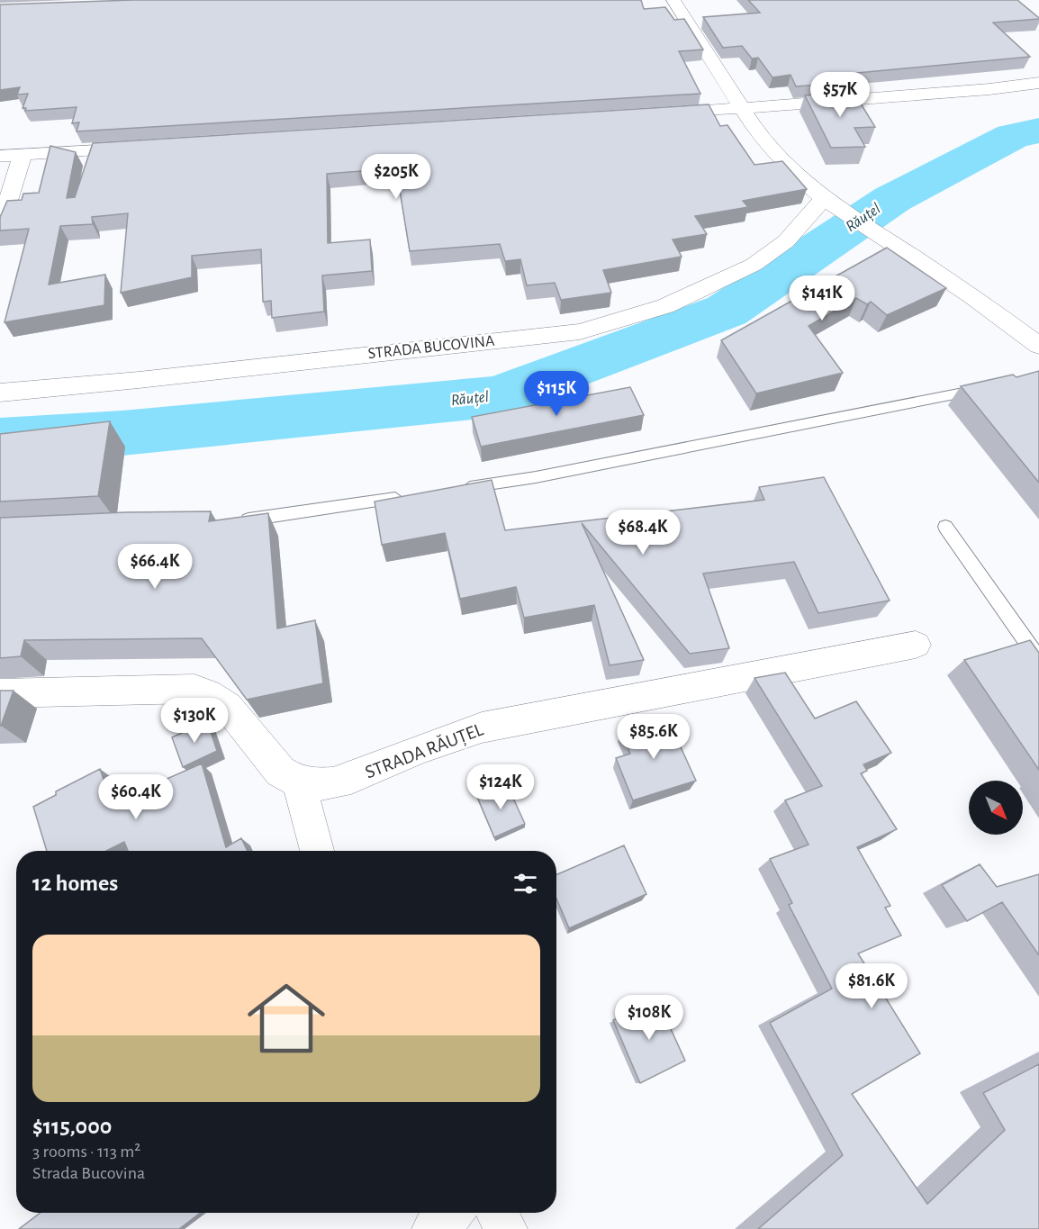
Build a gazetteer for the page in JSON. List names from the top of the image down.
{
  "streets": {
    "street": ["STRADA BUCOVINA", "STRADA RĂUȚEL"]
  },
  "water": ["Răuțel"],
  "north": "bottom right",
  "page": {
    "price": [
      "$57K",
      "$205K",
      "$141K",
      "$115K",
      "$68.4K",
      "$66.4K",
      "$130K",
      "$85.6K",
      "$124K",
      "$60.4K",
      "$81.6K",
      "$108K"
    ],
    "heading": "12 homes",
    "list": [
      {
        "name": "$115,000",
        "note": "3 rooms · 113 m² · Strada Bucovina"
      }
    ]
  }
}
